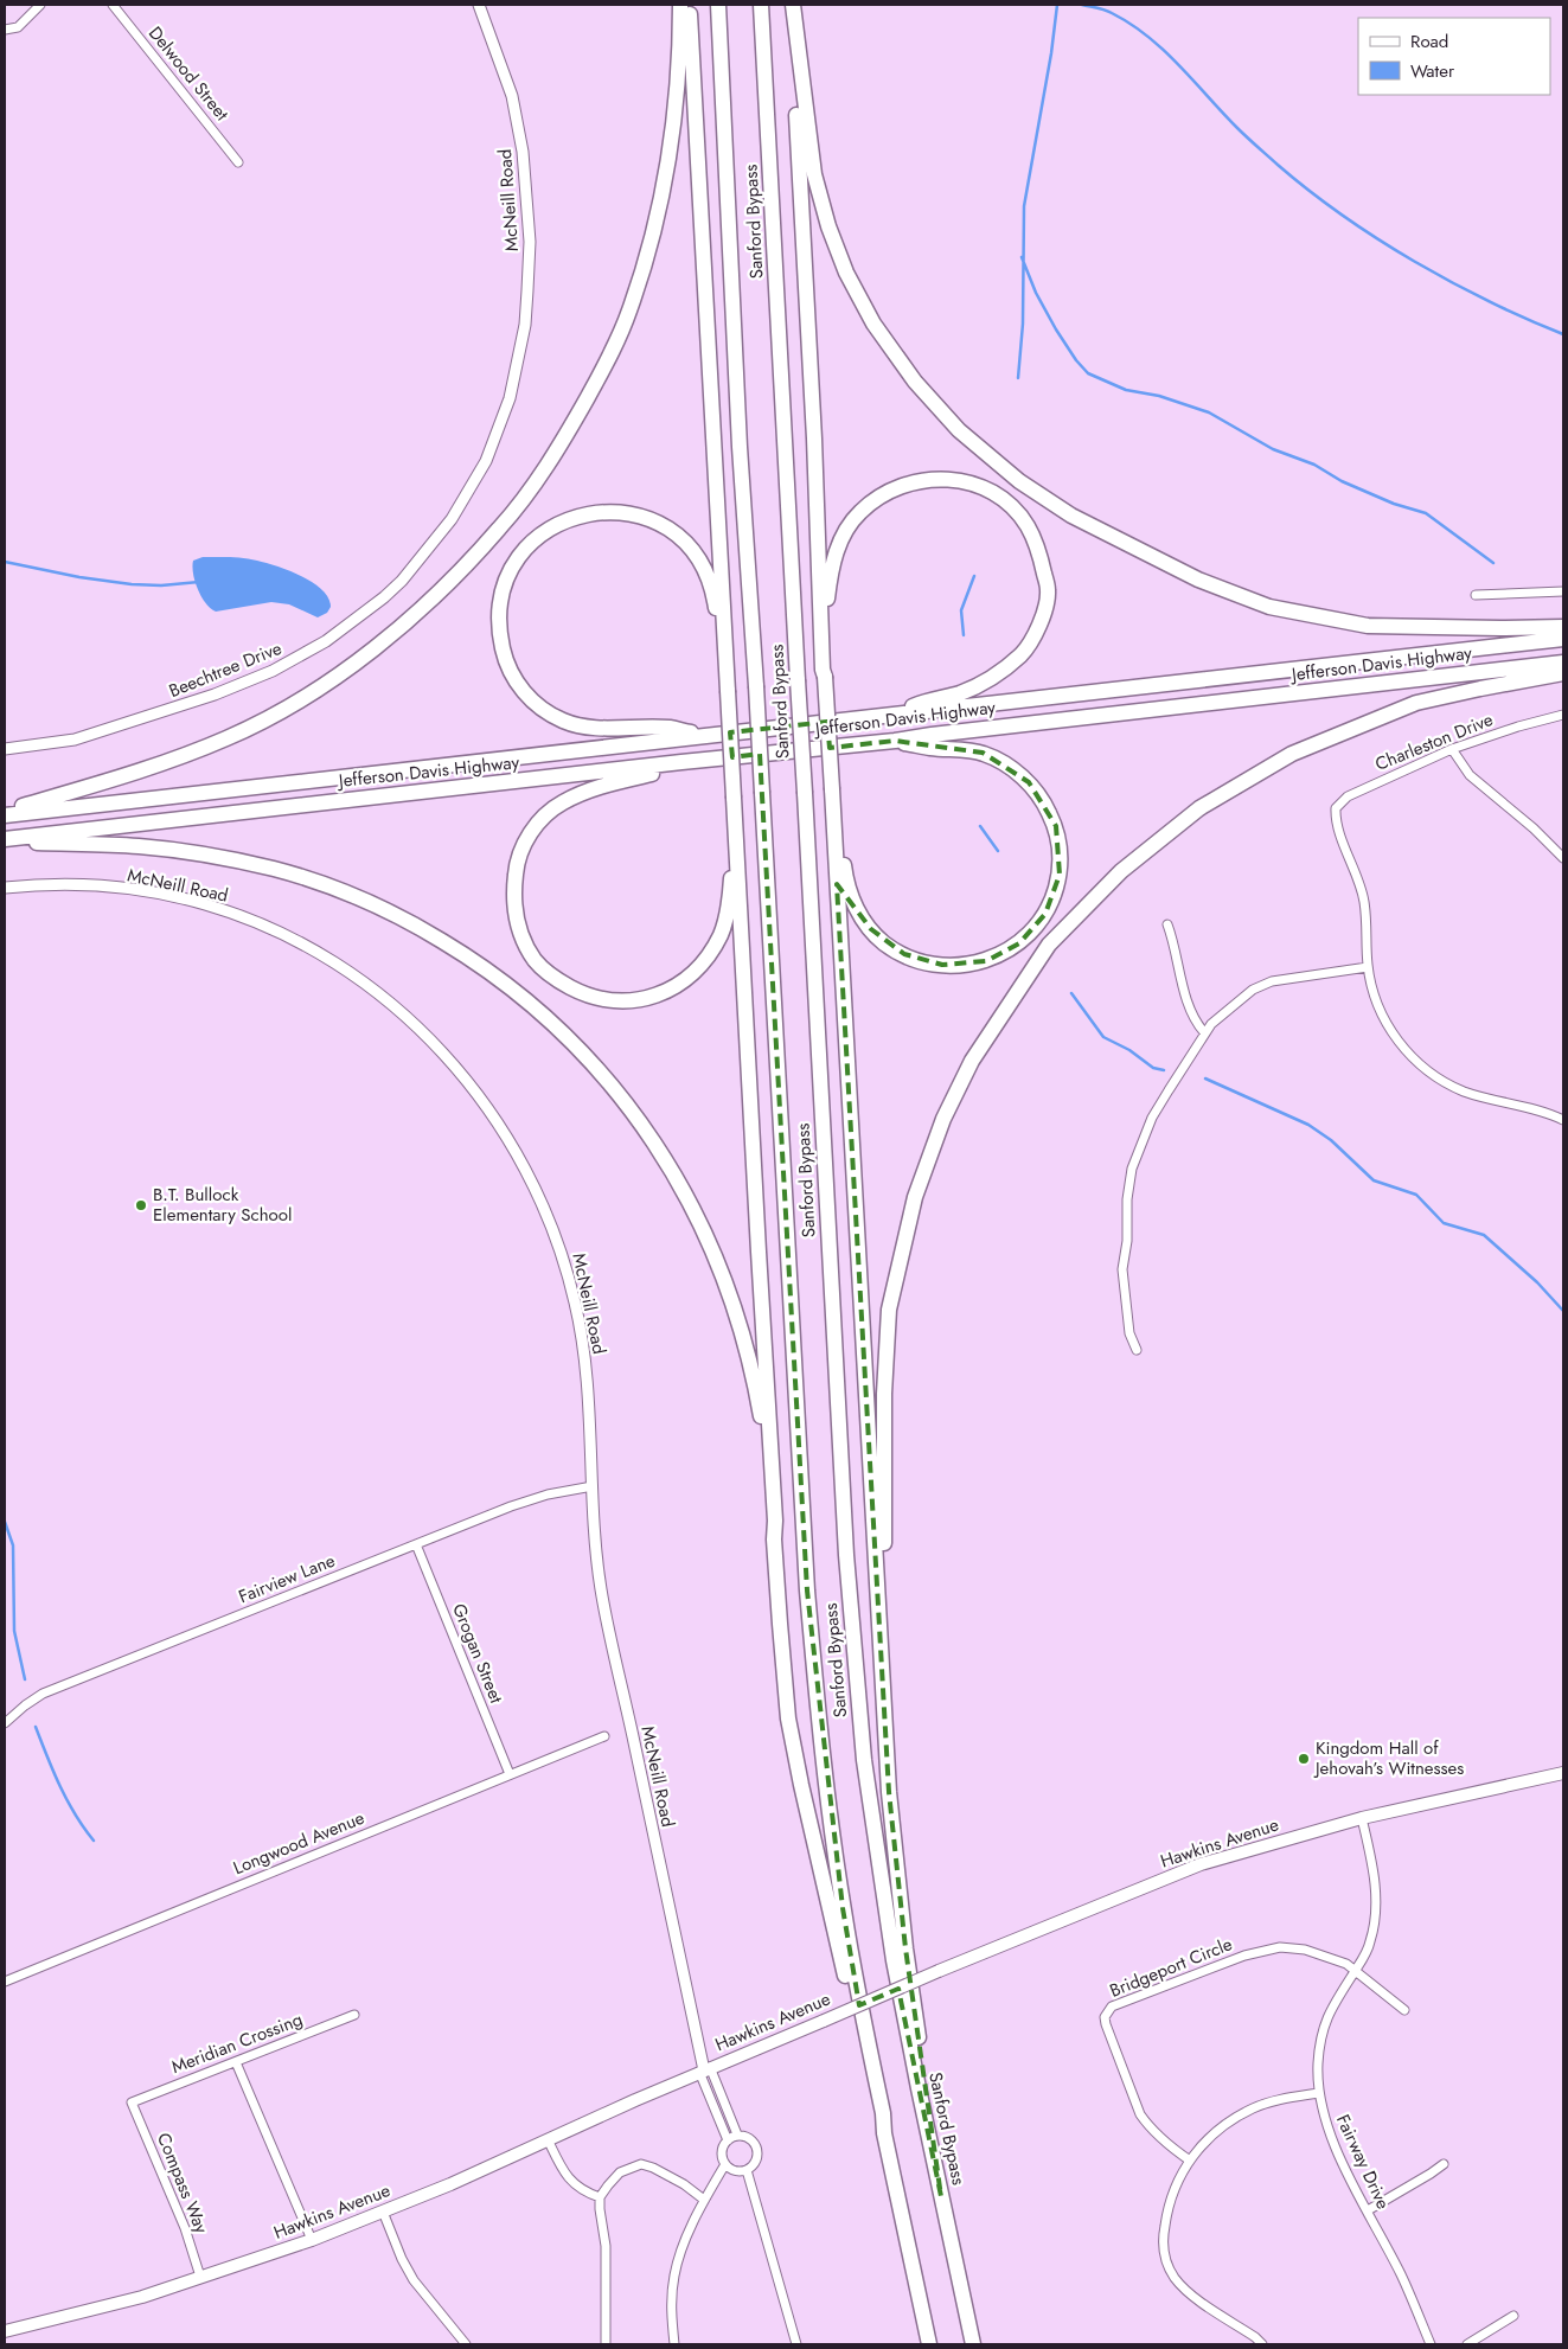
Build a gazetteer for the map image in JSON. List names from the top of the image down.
{
  "streets": {
    "highway": ["Sanford Bypass", "Jefferson Davis Highway"],
    "main road": ["Hawkins Avenue"],
    "street": [
      "Delwood Street",
      "McNeill Road",
      "Beechtree Drive",
      "Charleston Drive",
      "Fairview Lane",
      "Grogan Street",
      "Longwood Avenue",
      "Bridgeport Circle",
      "Meridian Crossing",
      "Fairway Drive",
      "Compass Way"
    ]
  },
  "crossings": [
    ["McNeill Road", "Beechtree Drive"],
    ["McNeill Road", "Fairview Lane"],
    ["McNeill Road", "Hawkins Avenue"],
    ["Fairview Lane", "Grogan Street"],
    ["Grogan Street", "Longwood Avenue"],
    ["Hawkins Avenue", "Fairway Drive"],
    ["Hawkins Avenue", "Compass Way"],
    ["Bridgeport Circle", "Fairway Drive"],
    ["Meridian Crossing", "Compass Way"]
  ],
  "places": ["B.T. Bullock Elementary School", "Kingdom Hall of Jehovah’s Witnesses"],
  "legend": ["Road", "Water"]
}
